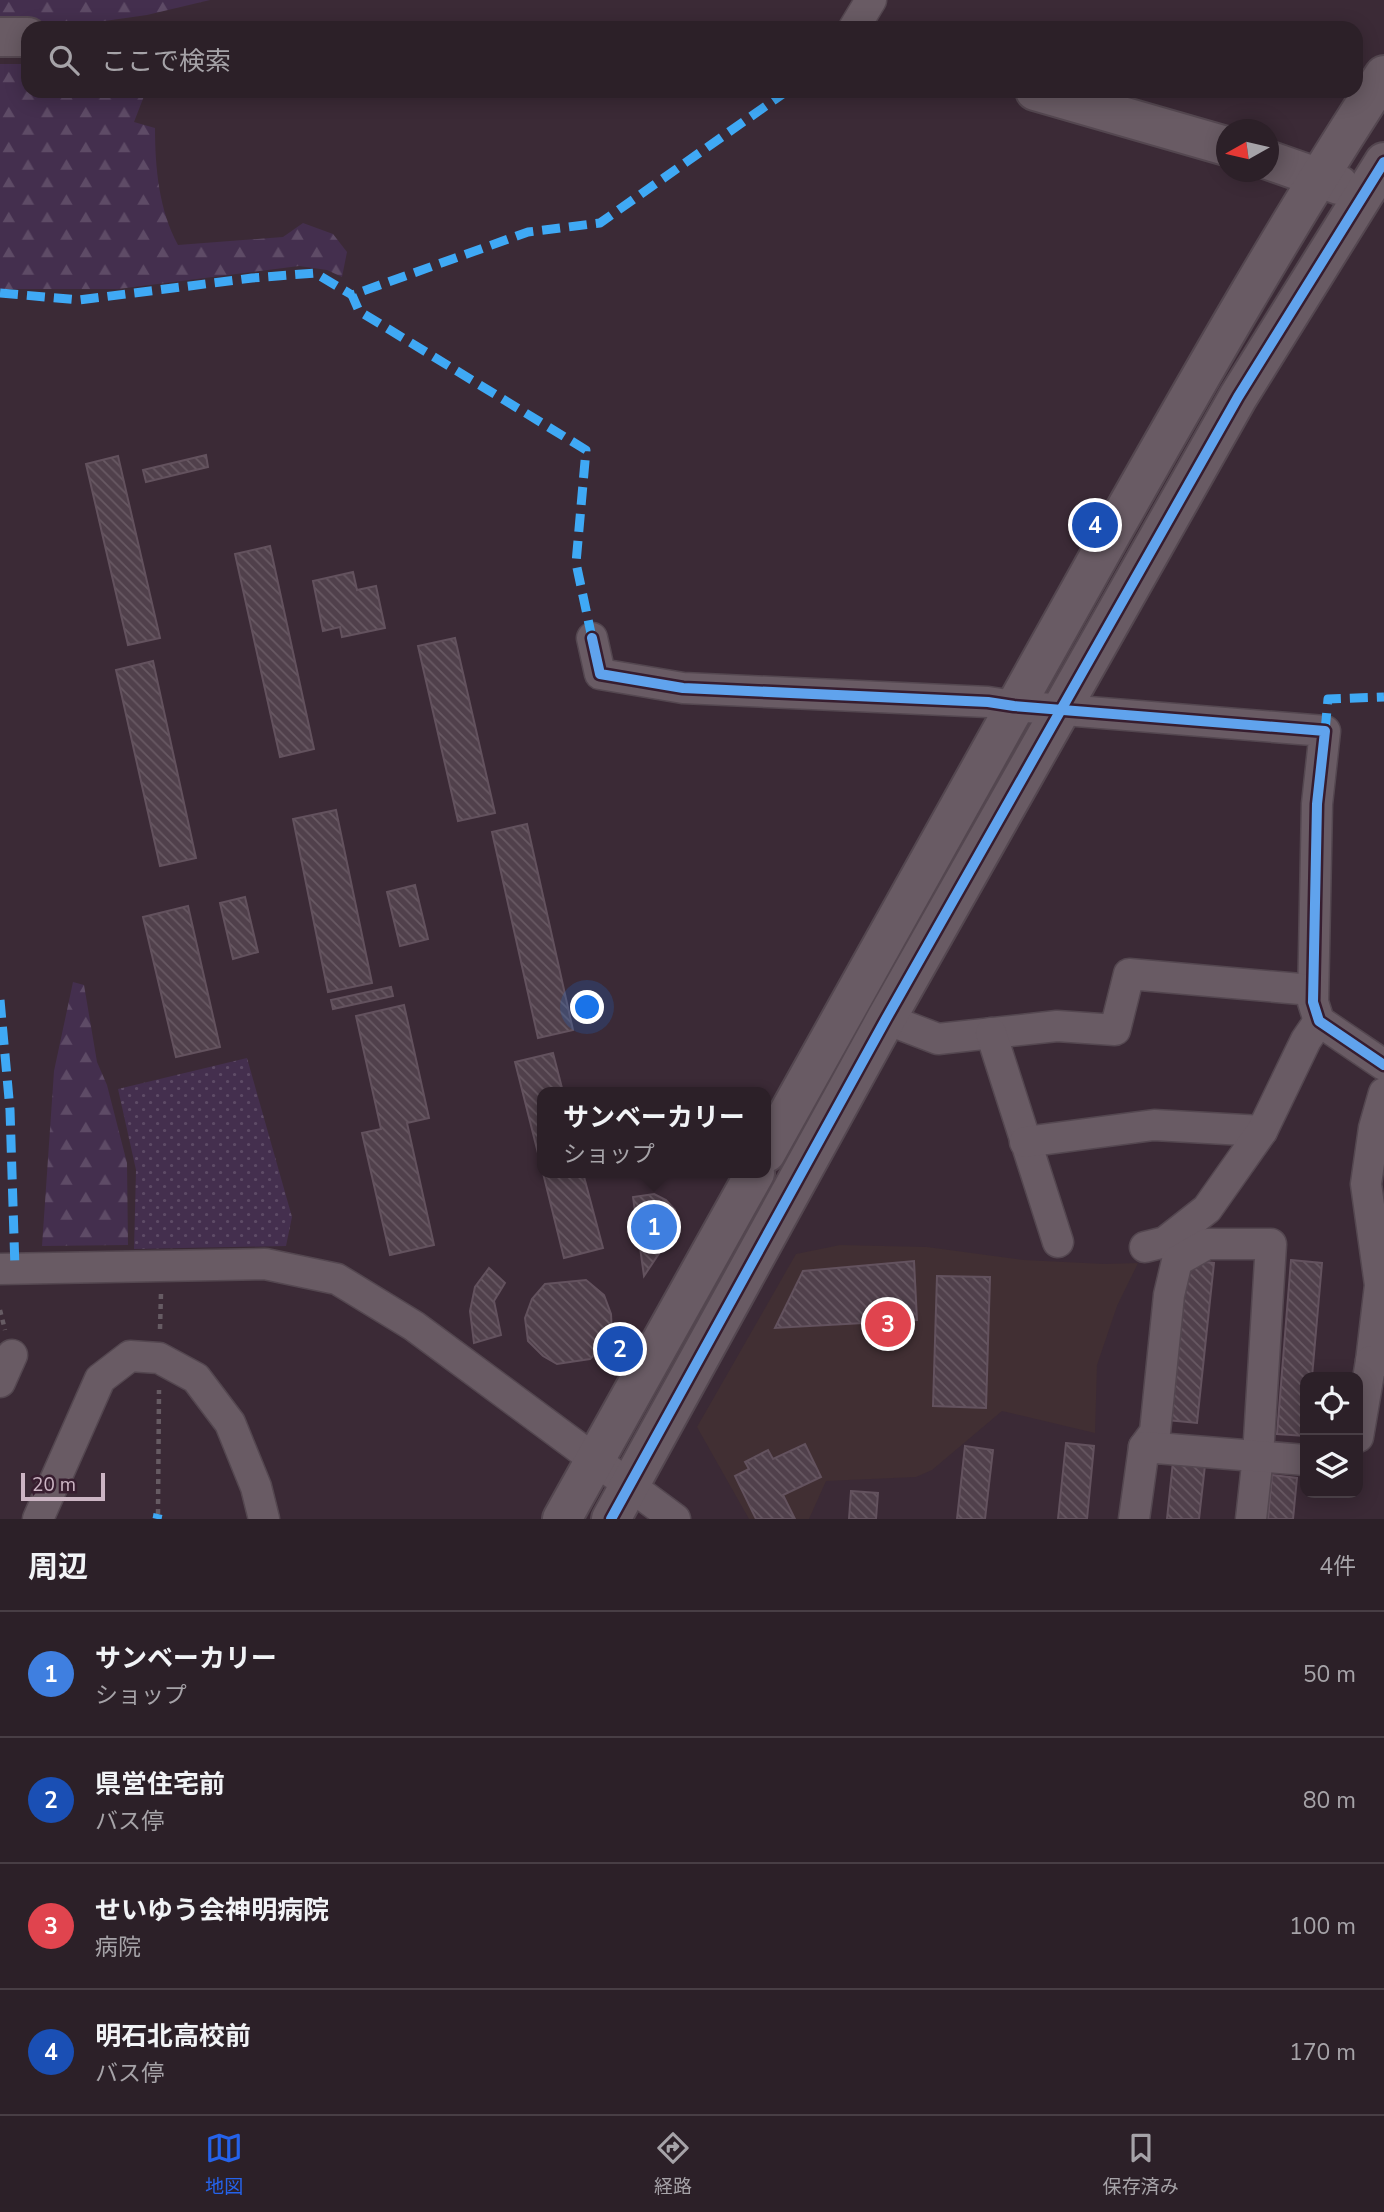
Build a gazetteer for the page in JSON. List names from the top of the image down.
{
  "scale_bar": "20 m",
  "north": "left",
  "page": {
    "search": "ここで検索",
    "pins": [
      "4",
      "1",
      "3",
      "2"
    ],
    "popup": ["サンベーカリー", "ショップ"],
    "scale": "20 m",
    "heading": ["周辺", "4件"],
    "list": [
      {
        "mark": "1",
        "name": "サンベーカリー",
        "note": "ショップ",
        "value": "50 m"
      },
      {
        "mark": "2",
        "name": "県営住宅前",
        "note": "バス停",
        "value": "80 m"
      },
      {
        "mark": "3",
        "name": "せいゆう会神明病院",
        "note": "病院",
        "value": "100 m"
      },
      {
        "mark": "4",
        "name": "明石北高校前",
        "note": "バス停",
        "value": "170 m"
      }
    ],
    "nav": ["地図", "経路", "保存済み"]
  }
}
